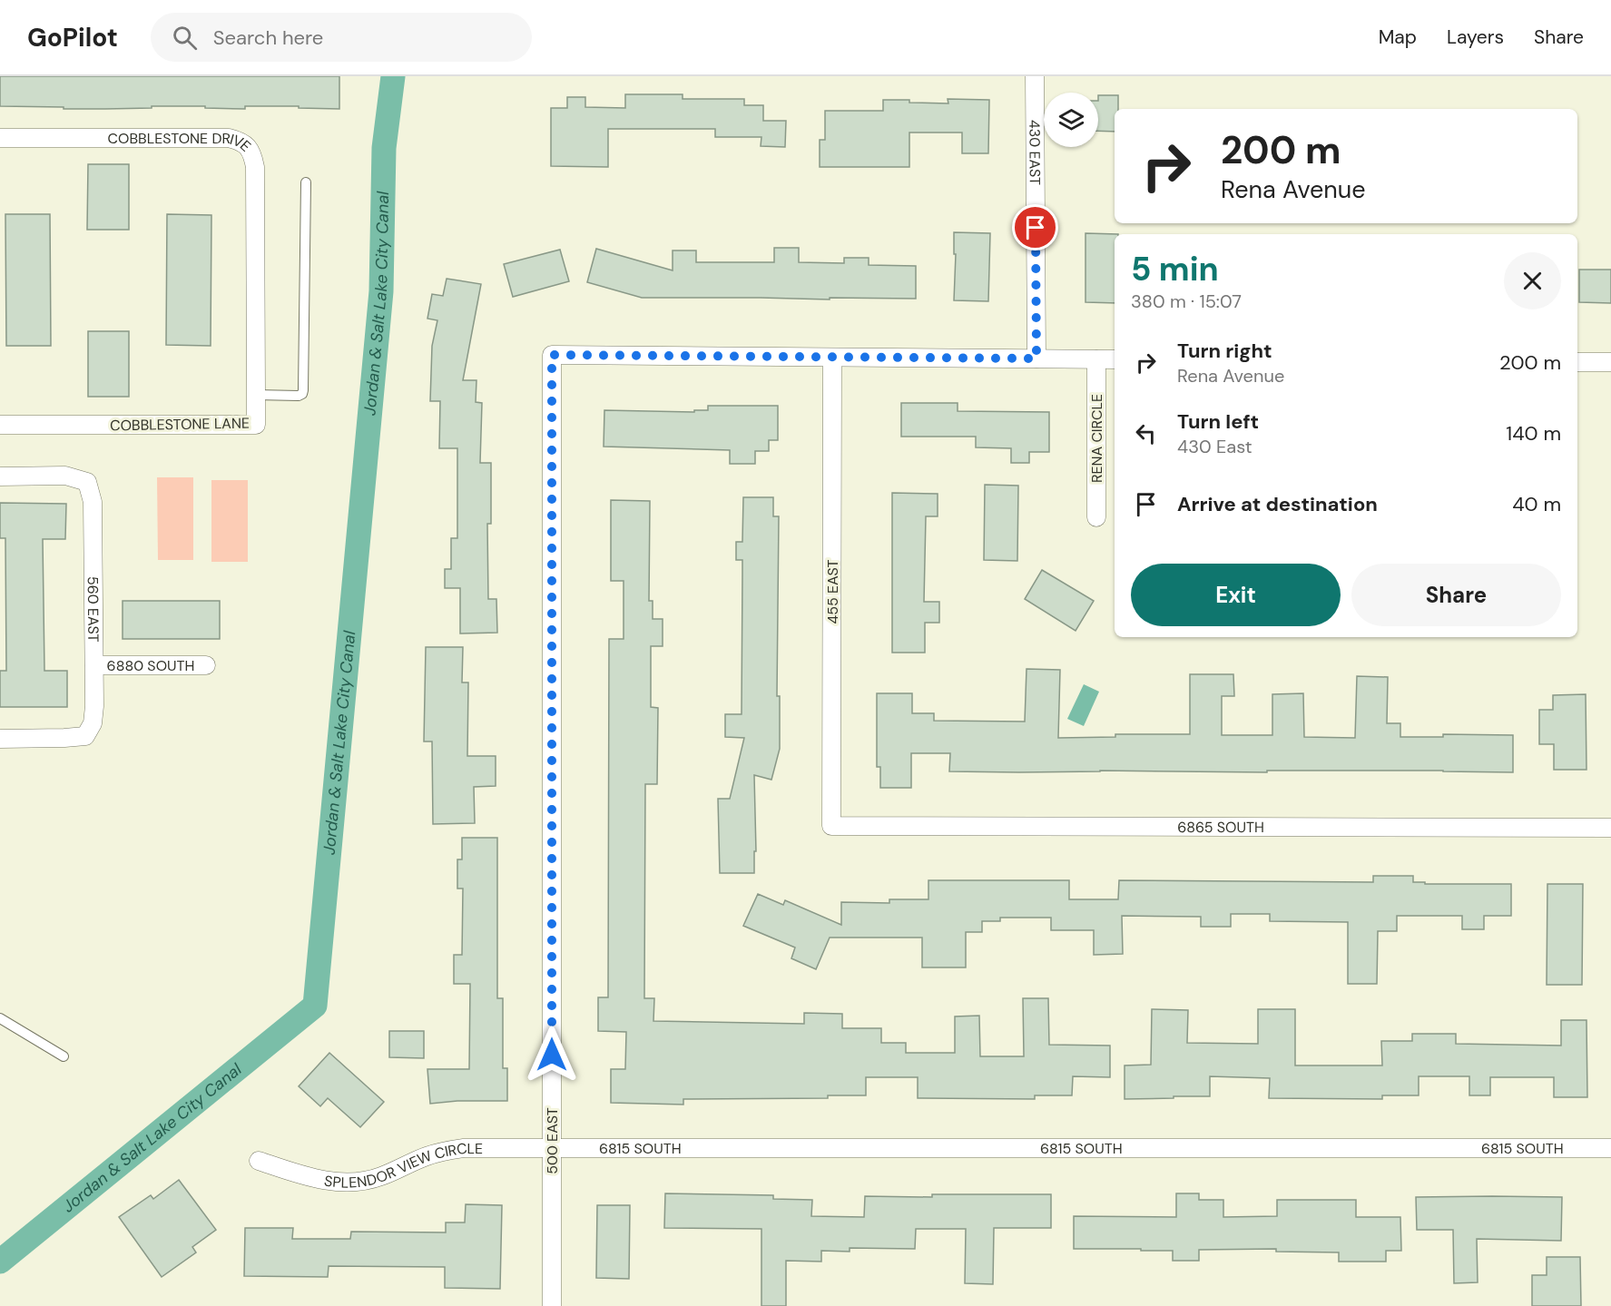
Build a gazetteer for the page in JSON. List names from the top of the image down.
{
  "streets": {
    "street": [
      "COBBLESTONE DRIVE",
      "430 EAST",
      "COBBLESTONE LANE",
      "RENA CIRCLE",
      "455 EAST",
      "560 EAST",
      "6880 SOUTH",
      "6865 SOUTH",
      "500 EAST",
      "6815 SOUTH",
      "SPLENDOR VIEW CIRCLE"
    ]
  },
  "crossings": [
    ["COBBLESTONE DRIVE", "COBBLESTONE LANE"],
    ["455 EAST", "6865 SOUTH"],
    ["455 EAST", "500 EAST"],
    ["560 EAST", "6880 SOUTH"],
    ["500 EAST", "6815 SOUTH"],
    ["500 EAST", "SPLENDOR VIEW CIRCLE"],
    ["6815 SOUTH", "SPLENDOR VIEW CIRCLE"]
  ],
  "water": ["Jordan & Salt Lake City Canal"],
  "page": {
    "header": "GoPilot",
    "search": "Search here",
    "nav": ["Map", "Layers", "Share"],
    "turn": ["200 m", "Rena Avenue"],
    "heading": ["5 min", "380 m · 15:07"],
    "list": [
      {
        "name": "Turn right",
        "note": "Rena Avenue",
        "value": "200 m"
      },
      {
        "name": "Turn left",
        "note": "430 East",
        "value": "140 m"
      },
      {
        "name": "Arrive at destination",
        "value": "40 m"
      }
    ],
    "buttons": ["Exit", "Share"]
  }
}
